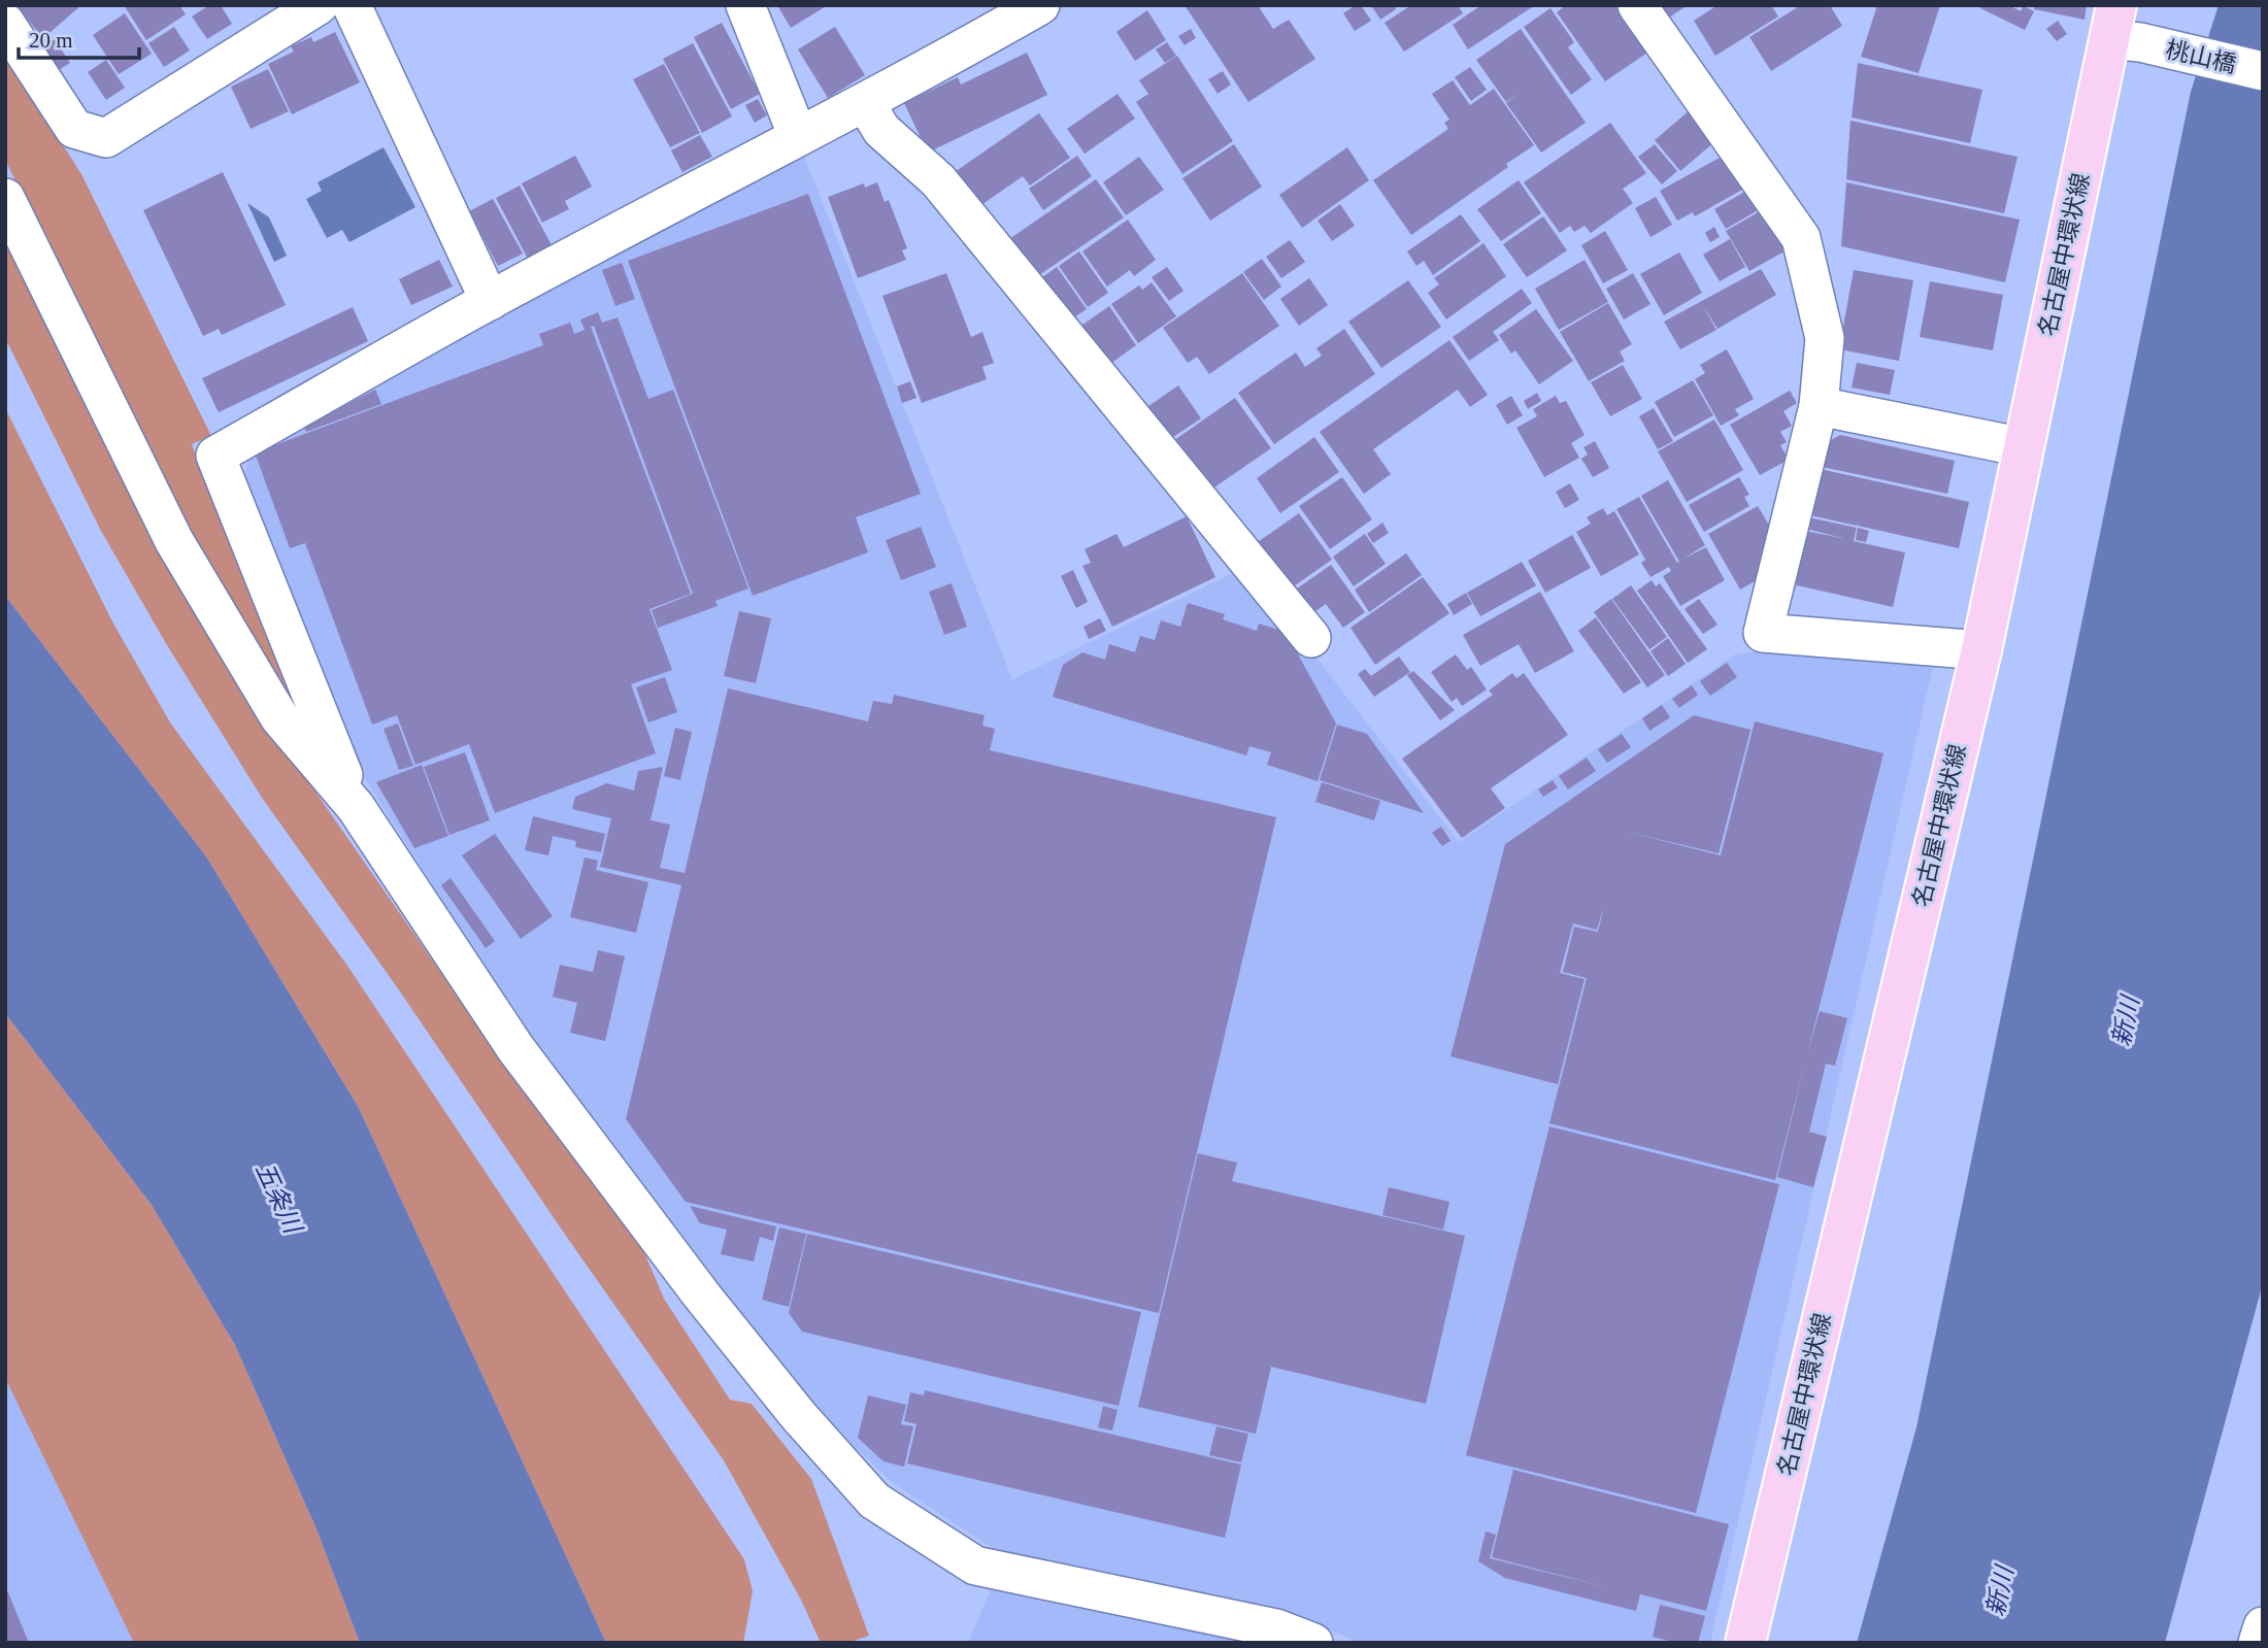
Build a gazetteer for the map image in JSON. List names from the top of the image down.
{
  "streets": {
    "main road": ["名古屋中環状線"],
    "street": ["桃山橋"]
  },
  "crossings": [
    ["桃山橋", "名古屋中環状線"]
  ],
  "water": ["新川", "五条川"],
  "scale_bar": "20 m"
}
